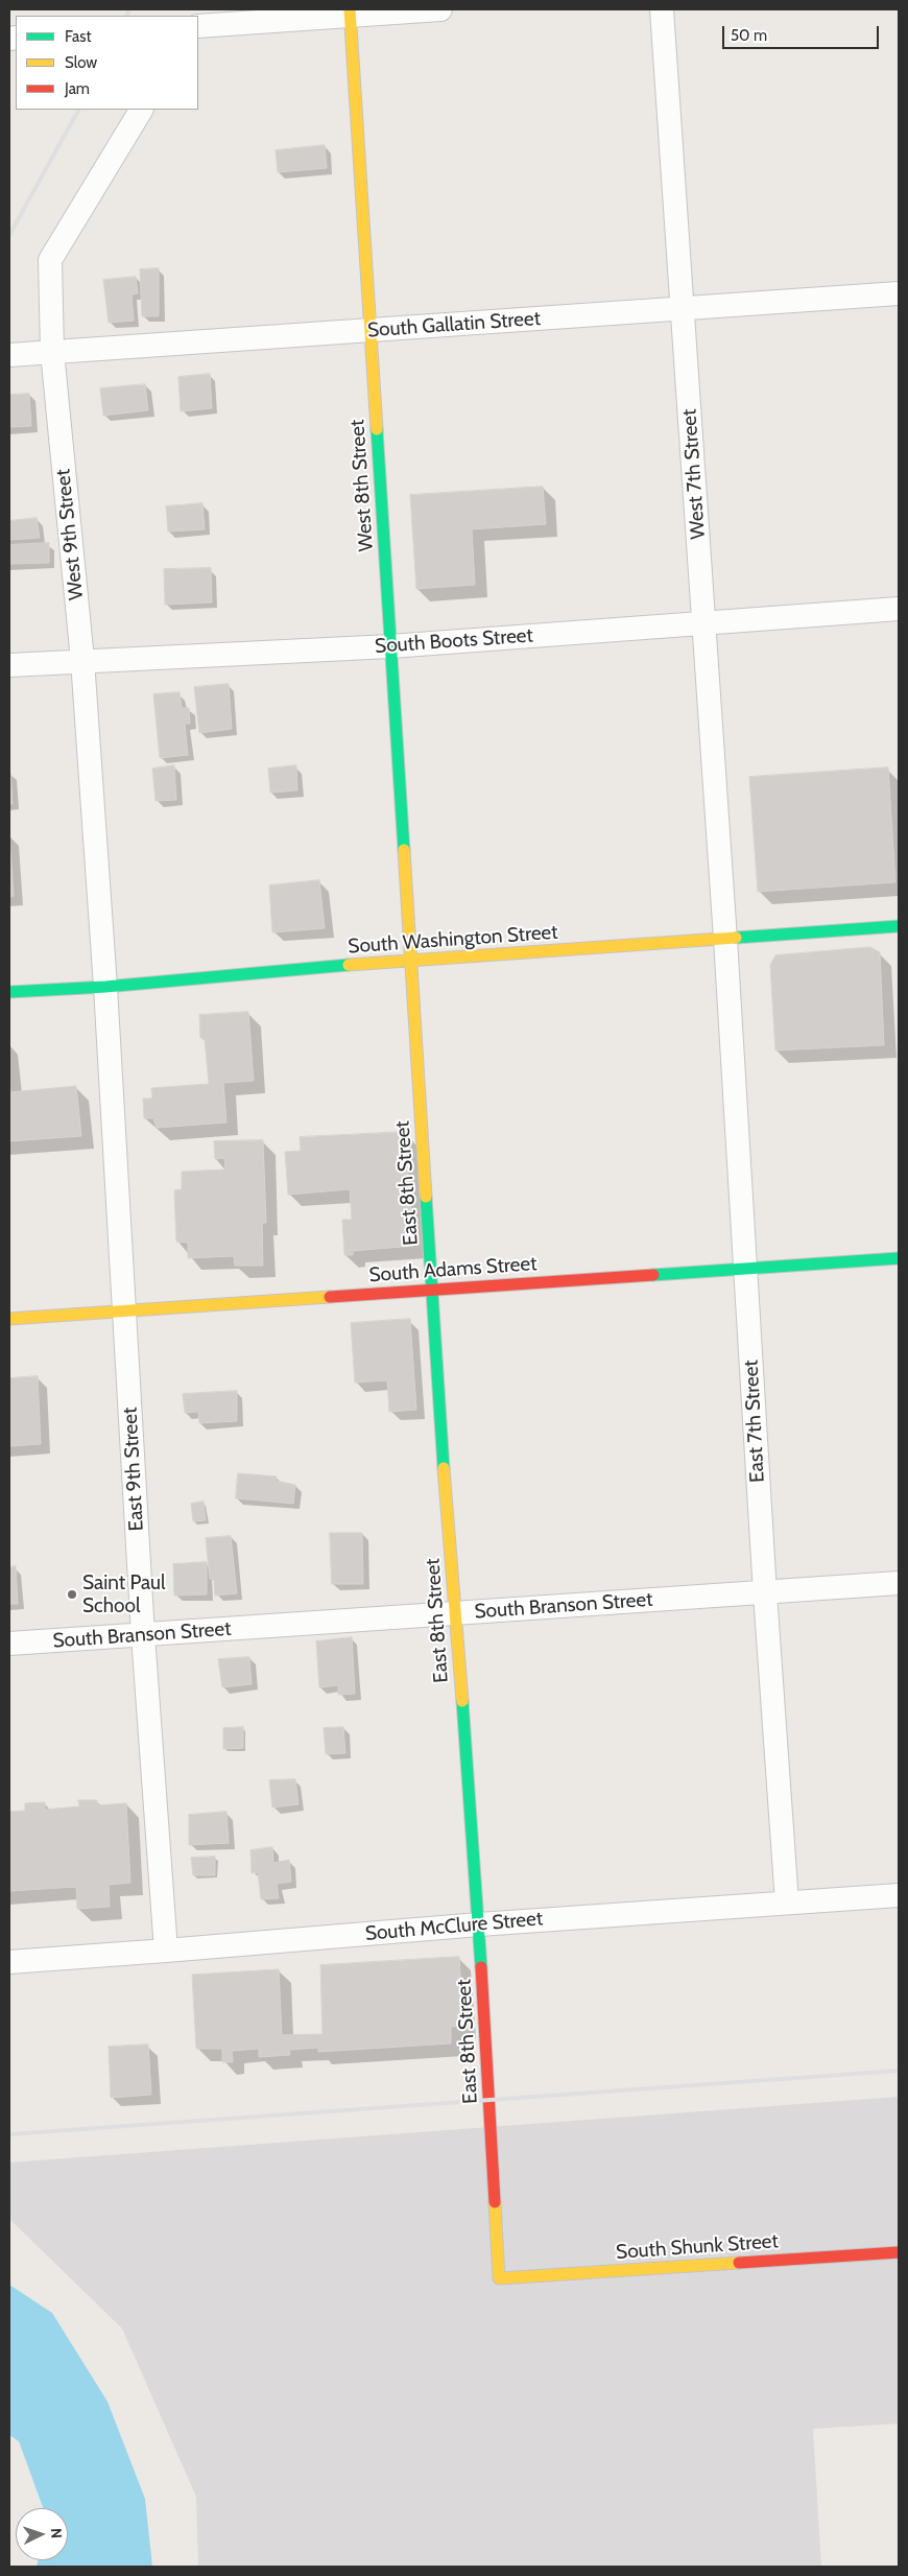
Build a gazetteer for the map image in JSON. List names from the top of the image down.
{
  "streets": {
    "street": [
      "South Gallatin Street",
      "West 7th Street",
      "West 8th Street",
      "West 9th Street",
      "South Boots Street",
      "South Washington Street",
      "East 8th Street",
      "South Adams Street",
      "East 7th Street",
      "East 9th Street",
      "South Branson Street",
      "South McClure Street",
      "South Shunk Street"
    ]
  },
  "crossings": [
    ["South Gallatin Street", "West 7th Street"],
    ["South Gallatin Street", "West 8th Street"],
    ["South Gallatin Street", "West 9th Street"],
    ["West 7th Street", "South Boots Street"],
    ["West 7th Street", "South Washington Street"],
    ["West 7th Street", "East 7th Street"],
    ["West 8th Street", "South Boots Street"],
    ["West 8th Street", "South Washington Street"],
    ["West 8th Street", "East 8th Street"],
    ["West 9th Street", "South Boots Street"],
    ["West 9th Street", "South Washington Street"],
    ["West 9th Street", "East 9th Street"],
    ["South Washington Street", "East 8th Street"],
    ["South Washington Street", "East 7th Street"],
    ["South Washington Street", "East 9th Street"],
    ["East 8th Street", "South Adams Street"],
    ["East 8th Street", "South Branson Street"],
    ["East 8th Street", "South McClure Street"],
    ["East 8th Street", "South Shunk Street"],
    ["South Adams Street", "East 7th Street"],
    ["South Adams Street", "East 9th Street"],
    ["East 7th Street", "South Branson Street"],
    ["East 7th Street", "South McClure Street"],
    ["East 9th Street", "South Branson Street"],
    ["East 9th Street", "South McClure Street"]
  ],
  "places": ["Saint Paul School"],
  "legend": ["Fast", "Slow", "Jam"],
  "scale_bar": "50 m",
  "north": "right"
}
